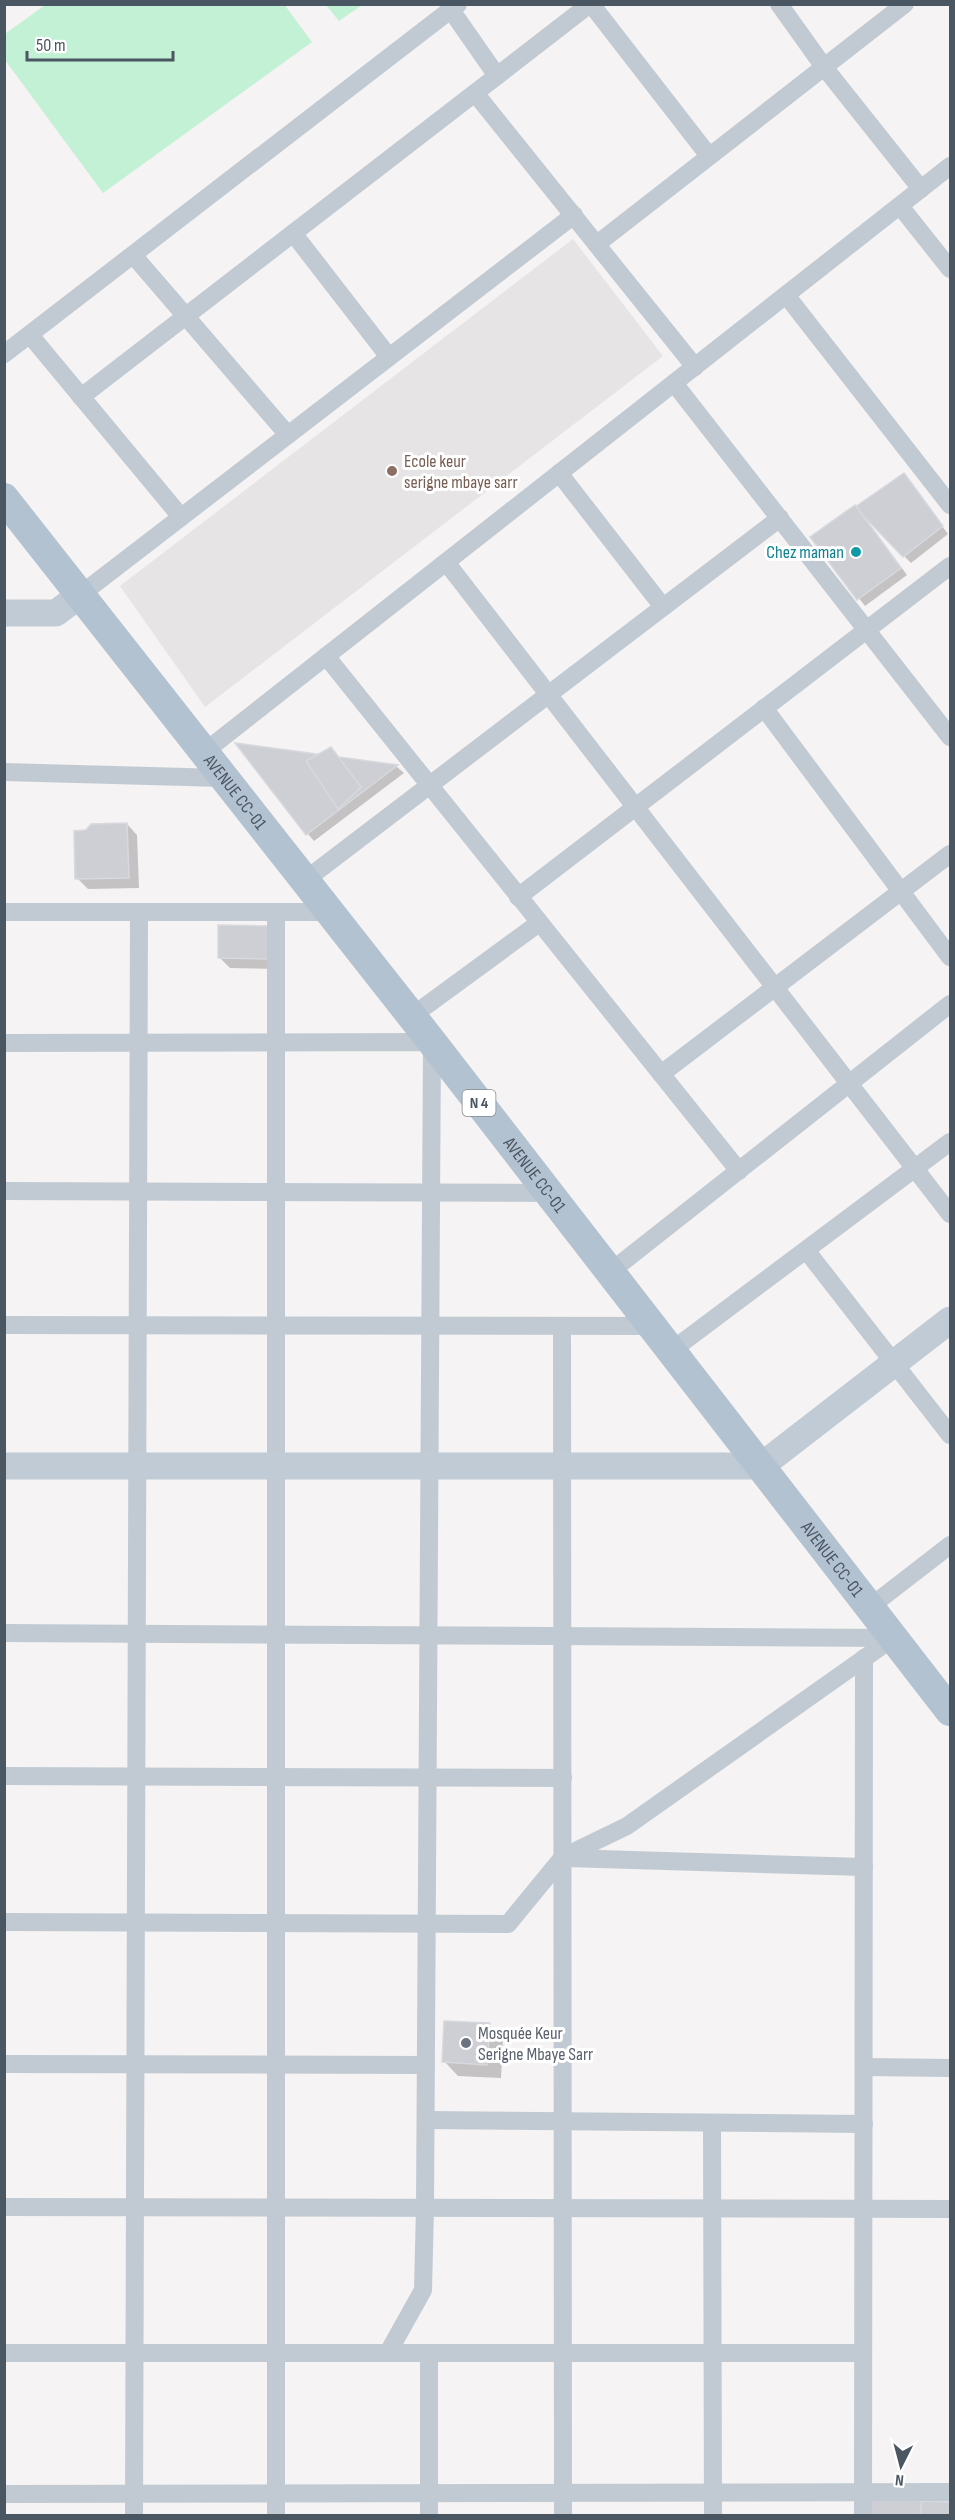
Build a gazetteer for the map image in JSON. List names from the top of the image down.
{
  "streets": {
    "main road": ["AVENUE CC-01", "N 4"]
  },
  "places": ["Ecole keur serigne mbaye sarr", "Chez maman", "Mosquée Keur Serigne Mbaye Sarr"],
  "scale_bar": "50 m",
  "north": "bottom"
}
